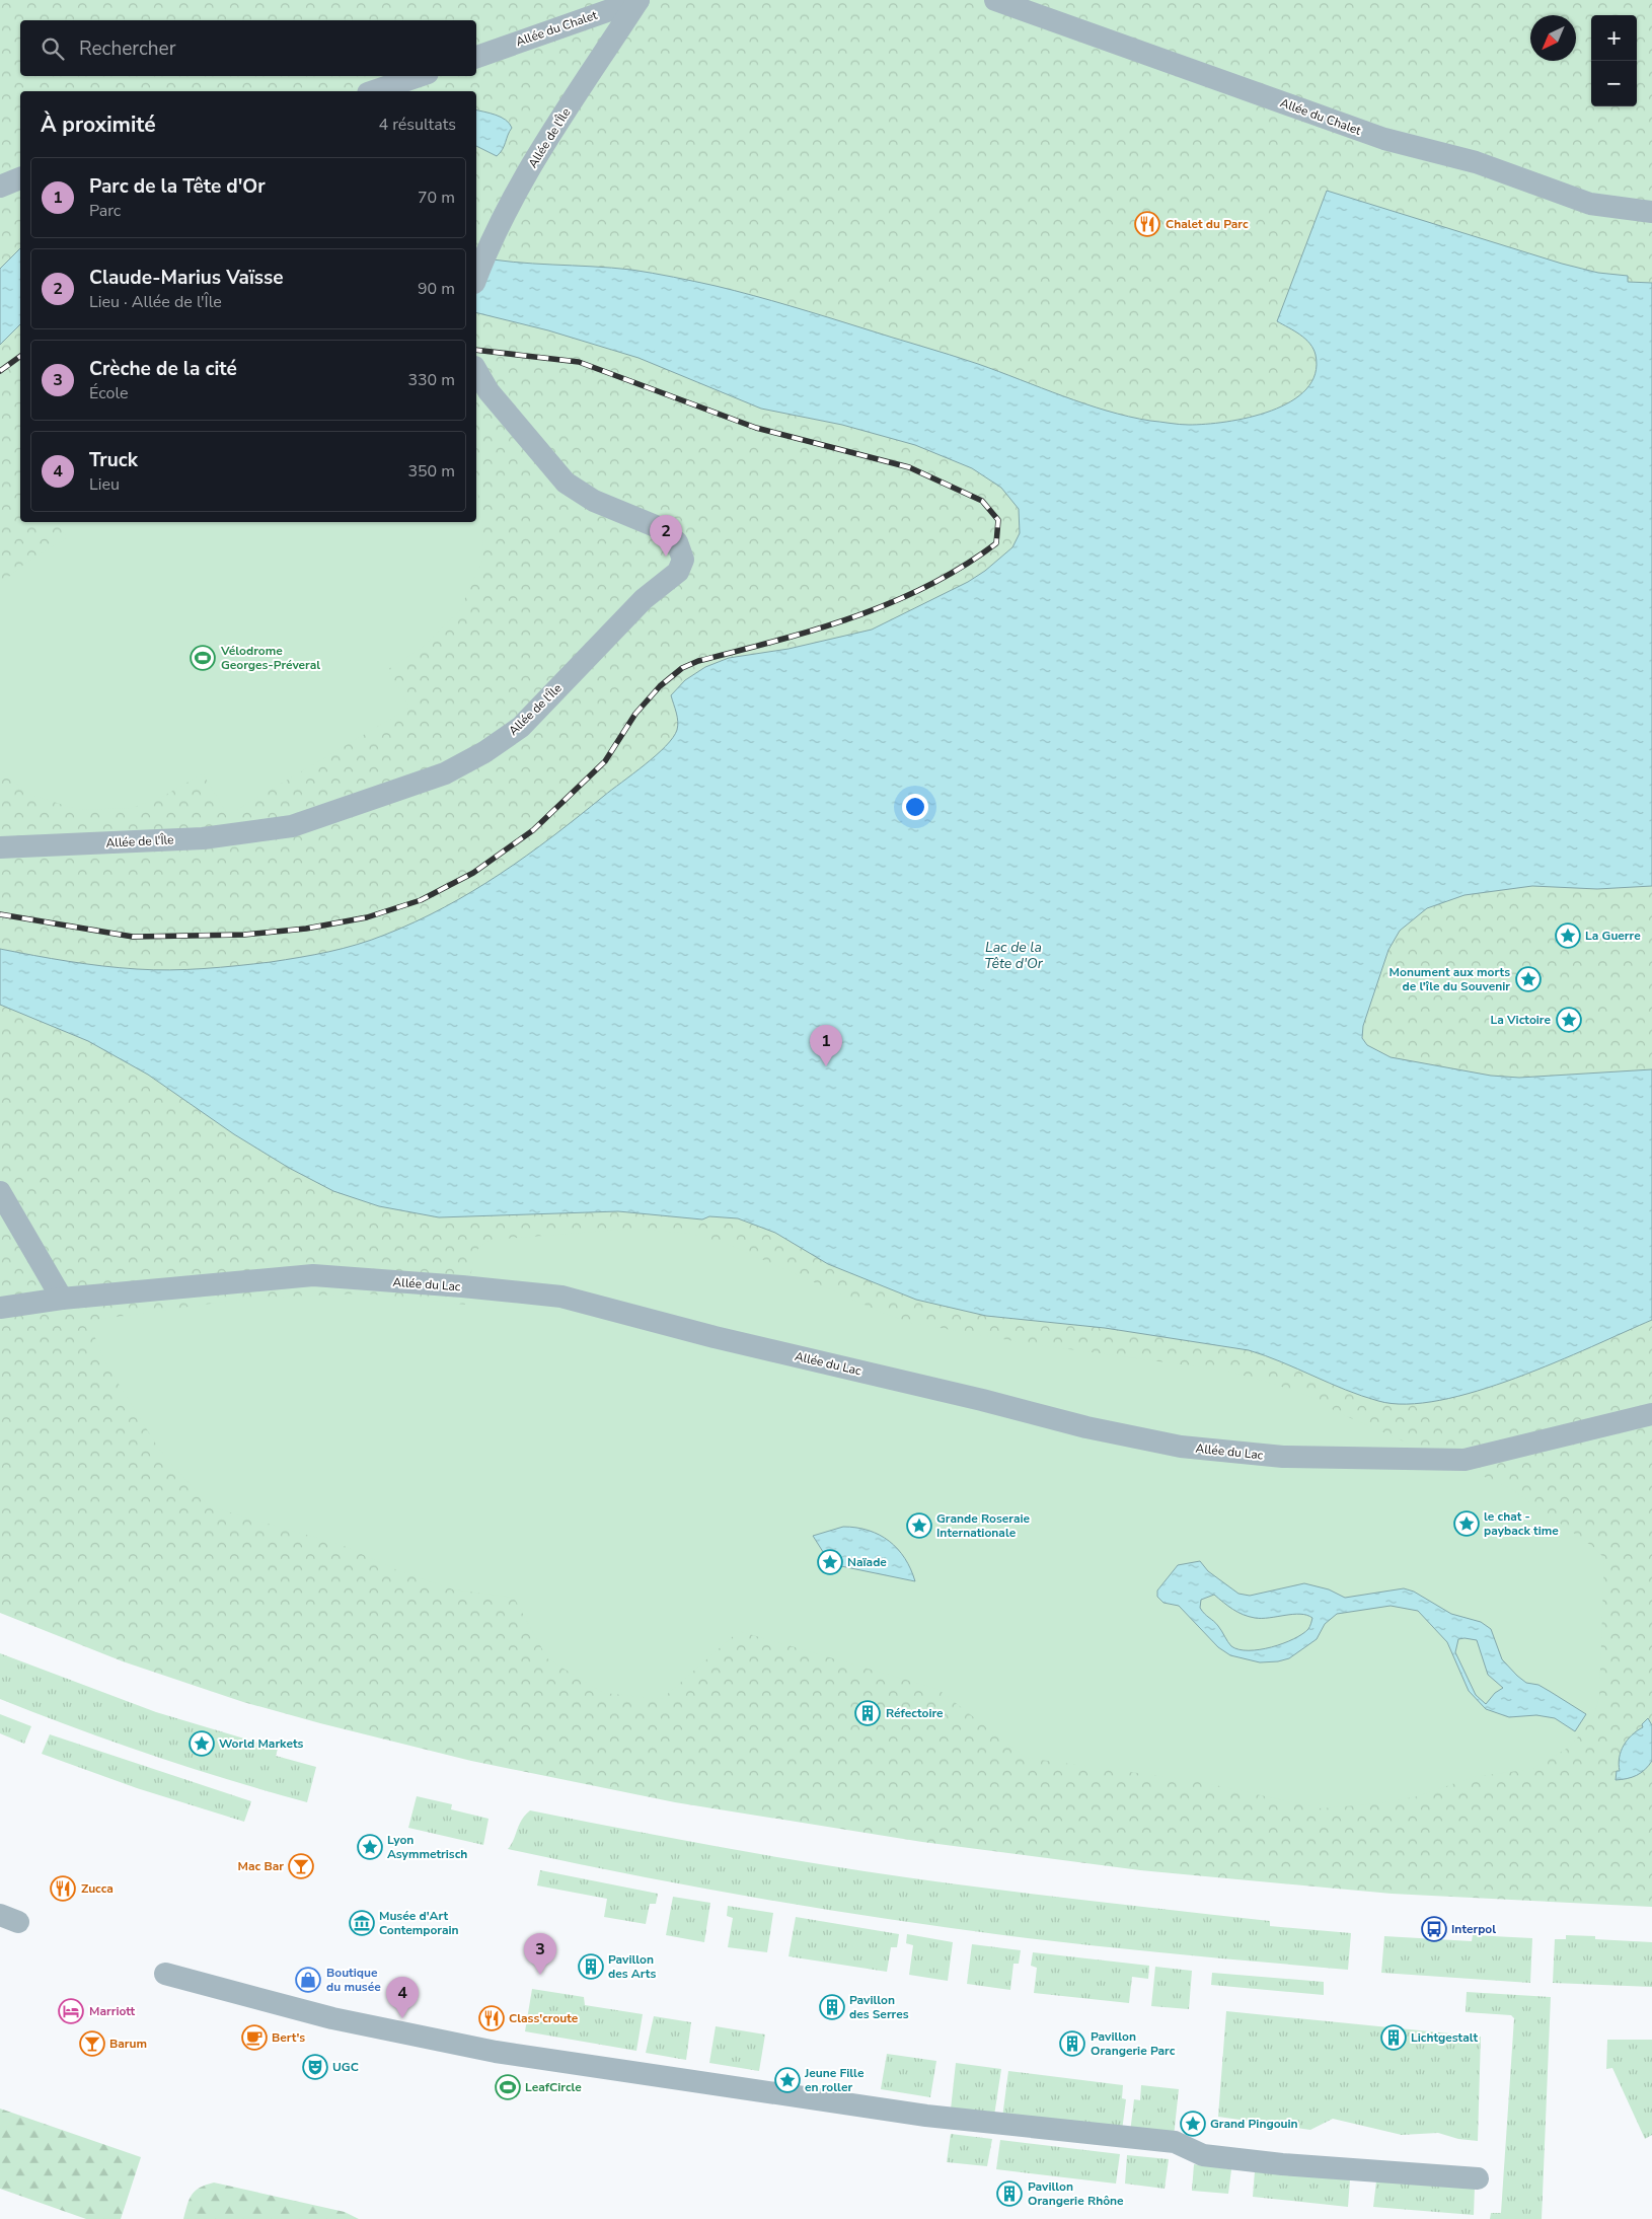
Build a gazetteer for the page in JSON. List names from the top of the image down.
{
  "streets": {
    "street": ["Allée du Chalet", "Allée de l'Île", "Allée du Lac"]
  },
  "crossings": [
    ["Allée du Chalet", "Allée de l'Île"]
  ],
  "water": ["Lac de la Tête d'Or"],
  "places": {
    "restaurant": ["Chalet du Parc", "Zucca", "Class'croute"],
    "sports": ["Vélodrome Georges-Préveral", "LeafCircle"],
    "place": [
      "La Guerre",
      "Monument aux morts de l'île du Souvenir",
      "La Victoire",
      "le chat - payback time",
      "Grande Roseraie Internationale",
      "Naïade",
      "World Markets",
      "Lyon Asymmetrisch",
      "Jeune Fille en roller",
      "Grand Pingouin"
    ],
    "building": [
      "Réfectoire",
      "Pavillon des Arts",
      "Pavillon des Serres",
      "Lichtgestalt",
      "Pavillon Orangerie Parc",
      "Pavillon Orangerie Rhône"
    ],
    "bar": ["Mac Bar", "Barum"],
    "museum": ["Musée d'Art Contemporain"],
    "bus stop": ["Interpol"],
    "shop": ["Boutique du musée"],
    "hotel": ["Marriott"],
    "cafe": ["Bert's"],
    "theatre": ["UGC"]
  },
  "north": "bottom left",
  "page": {
    "map_buttons": ["+", "−"],
    "search": "Rechercher",
    "heading": ["À proximité", "4 résultats"],
    "list": [
      {
        "mark": "1",
        "name": "Parc de la Tête d'Or",
        "note": "Parc",
        "value": "70 m"
      },
      {
        "mark": "2",
        "name": "Claude-Marius Vaïsse",
        "note": "Lieu · Allée de l'Île",
        "value": "90 m"
      },
      {
        "mark": "3",
        "name": "Crèche de la cité",
        "note": "École",
        "value": "330 m"
      },
      {
        "mark": "4",
        "name": "Truck",
        "note": "Lieu",
        "value": "350 m"
      }
    ],
    "pins": [
      "2",
      "1",
      "3",
      "4"
    ]
  }
}
